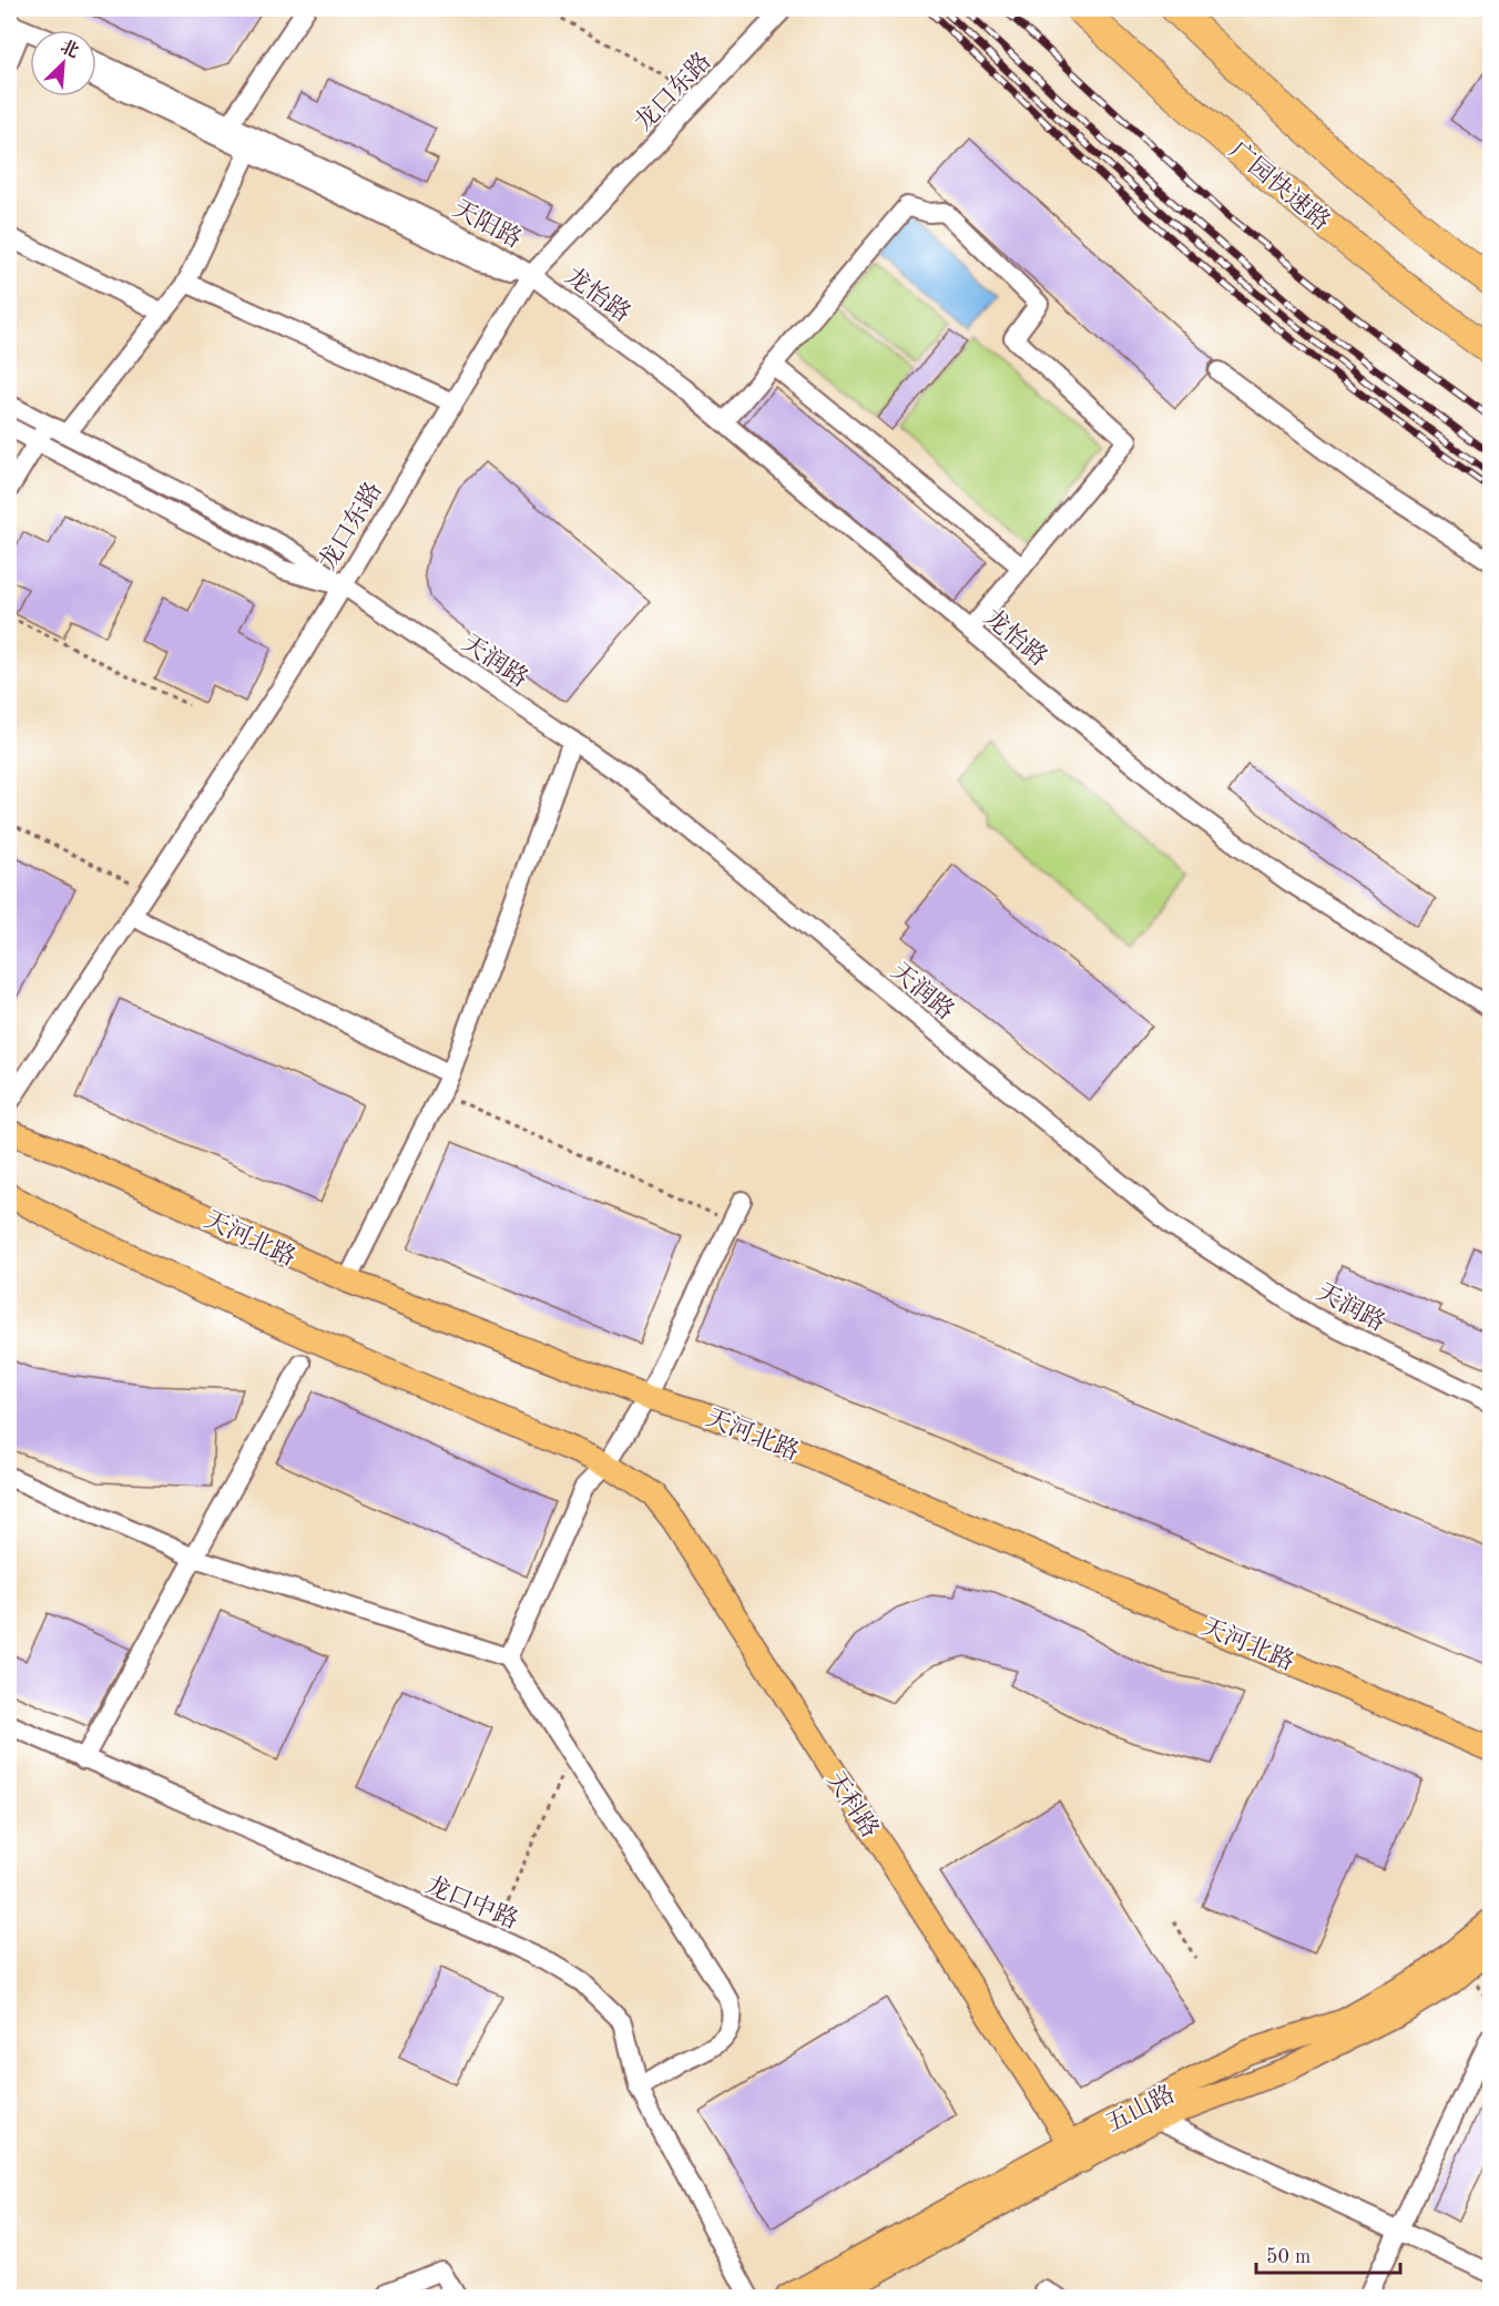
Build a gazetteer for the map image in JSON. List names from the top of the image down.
{
  "streets": {
    "highway": ["广园快速路"],
    "main road": ["天河北路", "天科路", "五山路"],
    "street": [
      "龙口东路",
      "天阳路",
      "龙怡路",
      "天润路",
      "龙口中路"
    ]
  },
  "crossings": [
    ["龙口东路", "天阳路"],
    ["龙口东路", "龙怡路"],
    ["龙口东路", "天润路"],
    ["天阳路", "龙怡路"],
    ["天科路", "五山路"]
  ],
  "scale_bar": "50 m",
  "north": "top right"
}
